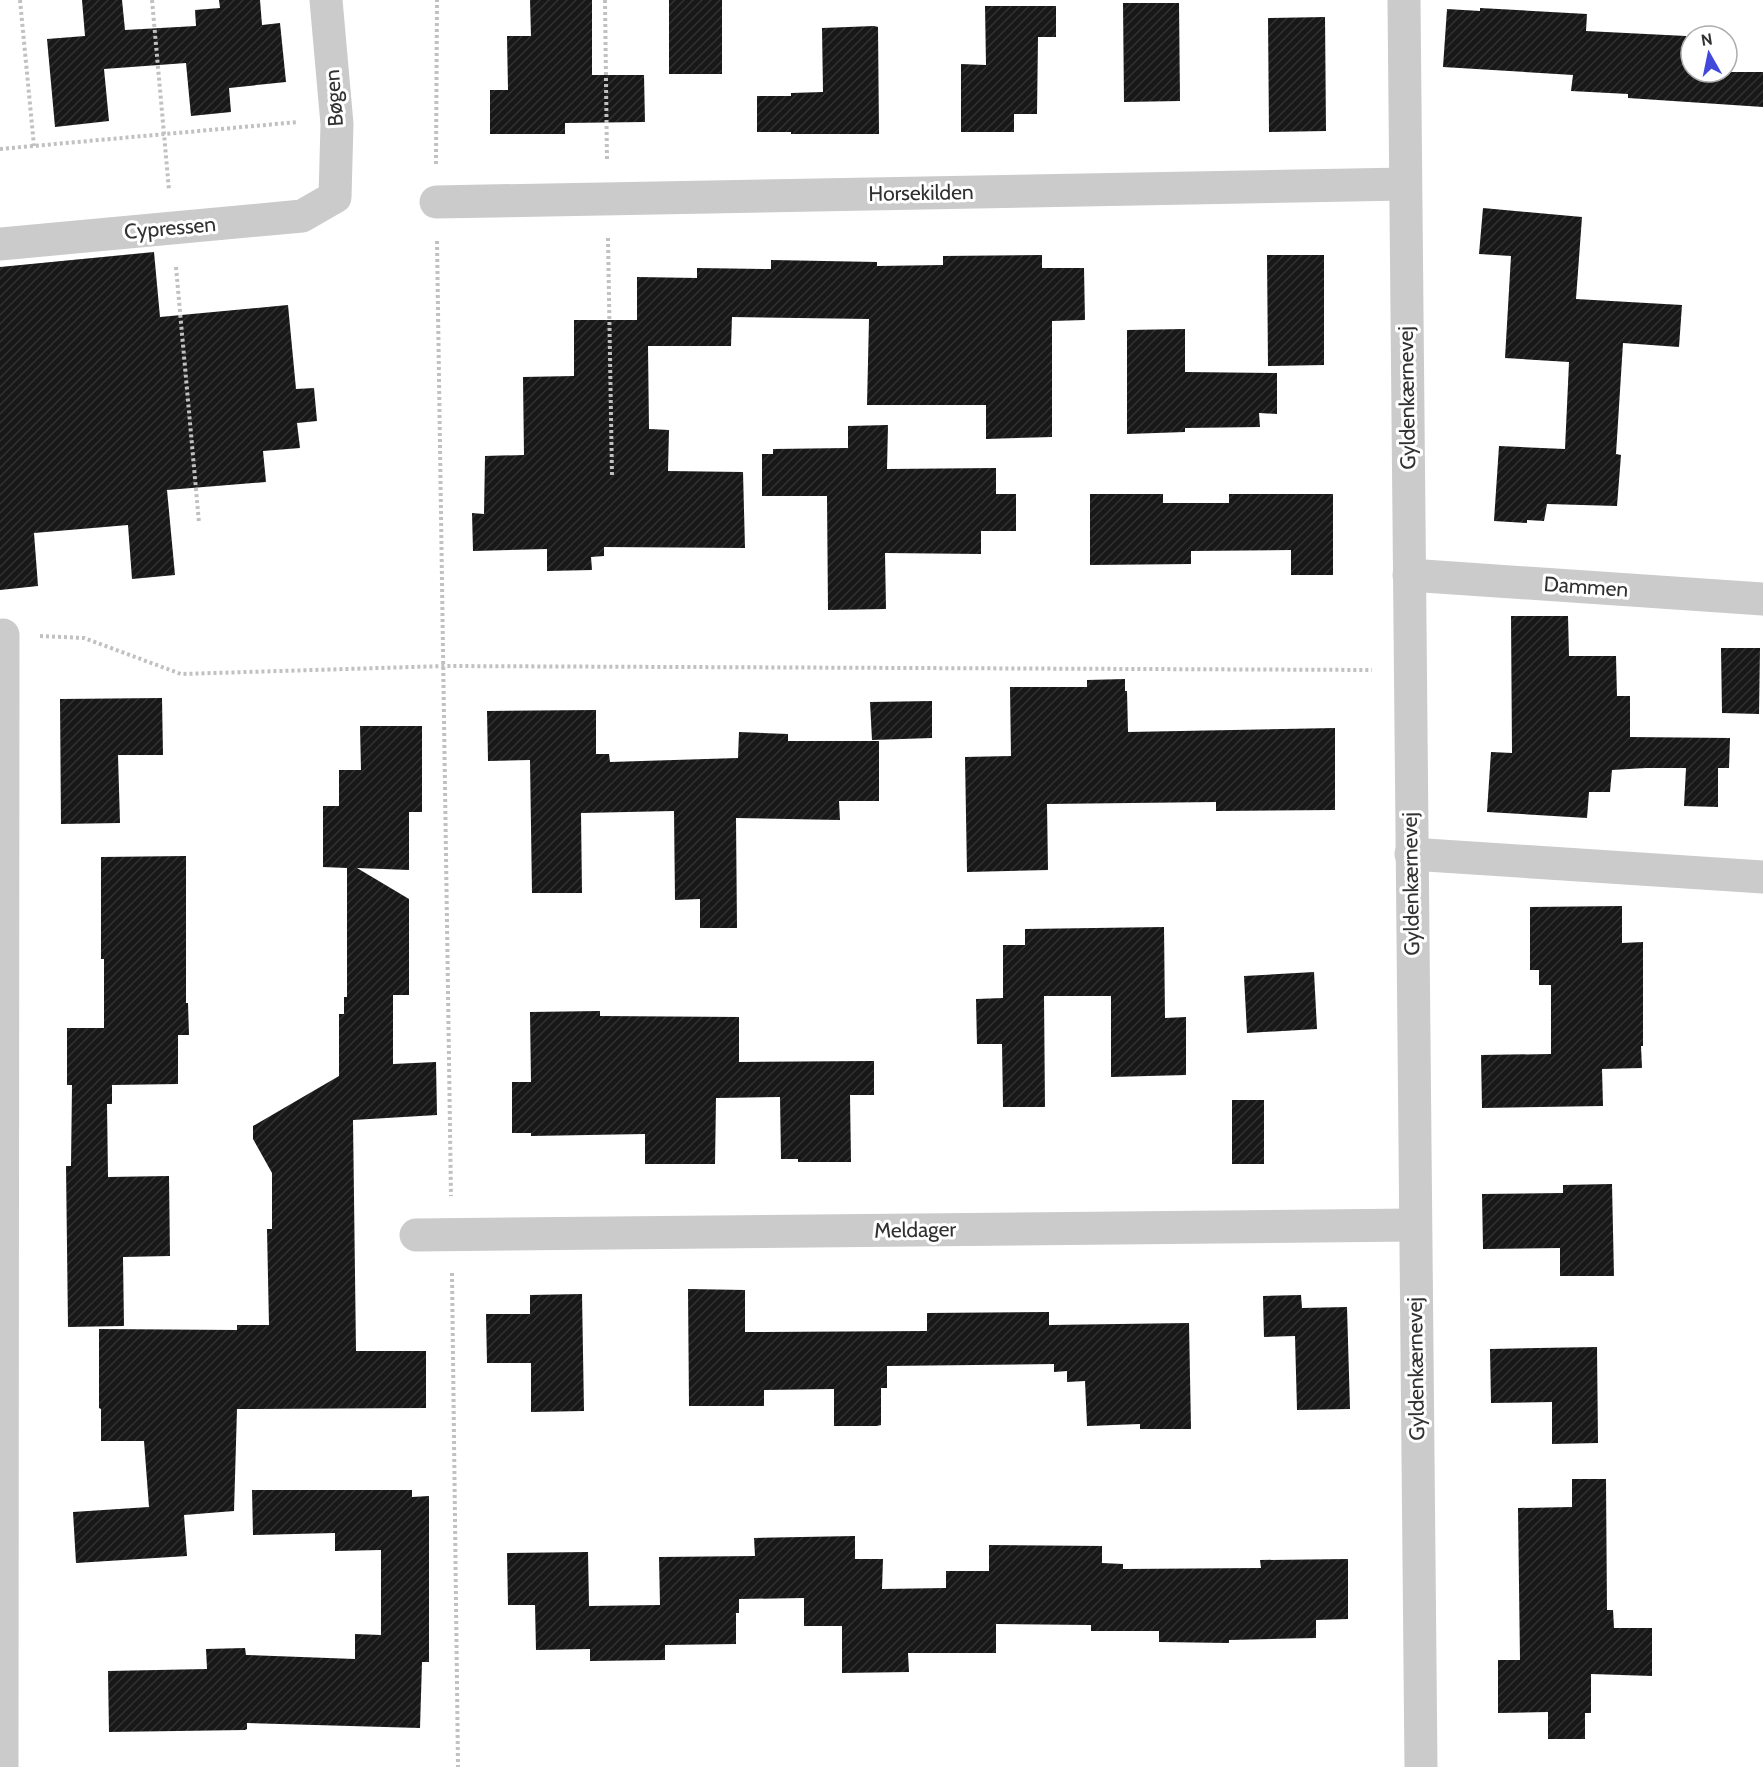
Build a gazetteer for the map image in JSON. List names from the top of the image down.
{
  "streets": {
    "street": [
      "Bøgen",
      "Horsekilden",
      "Cypressen",
      "Gyldenkærnevej",
      "Dammen",
      "Meldager"
    ]
  },
  "crossings": [
    ["Bøgen", "Cypressen"],
    ["Horsekilden", "Gyldenkærnevej"],
    ["Gyldenkærnevej", "Dammen"],
    ["Gyldenkærnevej", "Meldager"]
  ],
  "north": "top"
}
